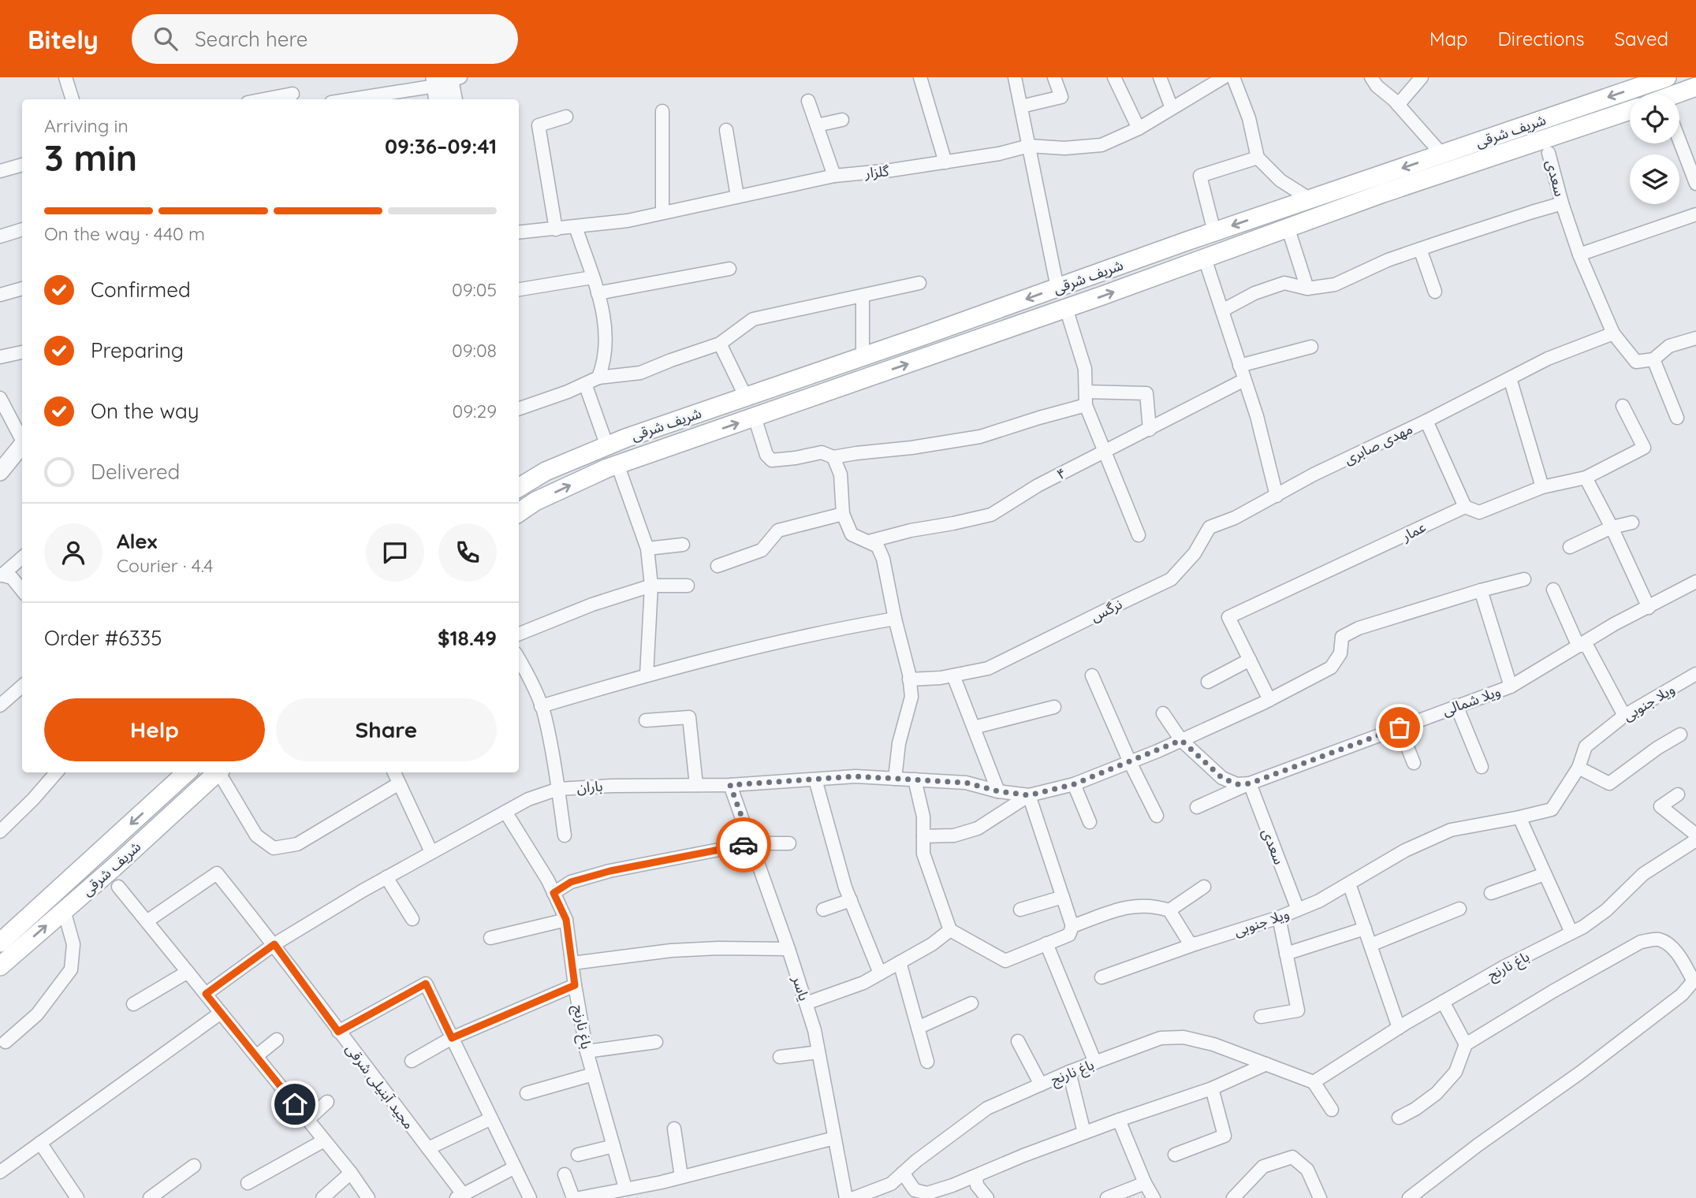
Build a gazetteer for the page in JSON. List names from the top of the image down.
{
  "streets": {
    "main road": ["شریف شرقی"],
    "street": [
      "گلزار",
      "سعدی",
      "مهدی صابری",
      "۴",
      "عمار",
      "نرگس",
      "ویلا شمالی",
      "ویلا جنوبی",
      "باران",
      "باغ نارنج",
      "یاسر",
      "مجید آبنیلی شرقی"
    ]
  },
  "crossings": [
    ["شریف شرقی", "سعدی"],
    ["سعدی", "مهدی صابری"],
    ["سعدی", "ویلا شمالی"],
    ["سعدی", "ویلا جنوبی"],
    ["مهدی صابری", "نرگس"],
    ["باران", "باغ نارنج"],
    ["باران", "یاسر"],
    ["باران", "مجید آبنیلی شرقی"]
  ],
  "page": {
    "header": "Bitely",
    "search": "Search here",
    "nav": ["Map", "Directions", "Saved"],
    "heading": ["3 min", "Arriving in", "09:36–09:41"],
    "panel": [
      "Alex",
      "Courier · 4.4",
      "Order #6335",
      "$18.49"
    ],
    "bar": "On the way · 440 m",
    "list": [
      ["Confirmed", "09:05"],
      ["Preparing", "09:08"],
      ["On the way", "09:29"],
      "Delivered"
    ],
    "buttons": ["Help", "Share"]
  }
}
